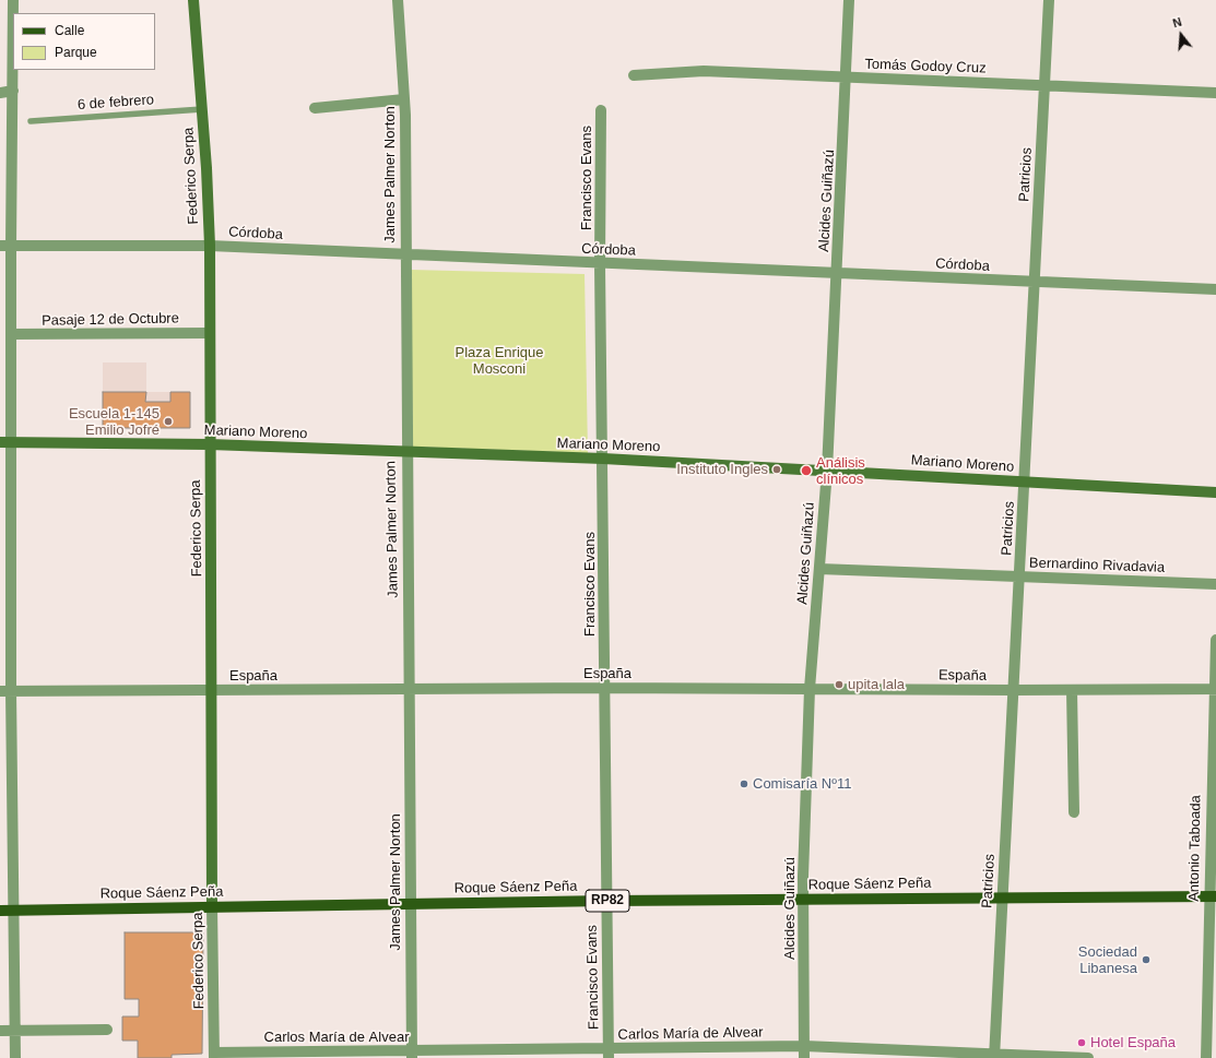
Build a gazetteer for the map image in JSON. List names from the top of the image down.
{
  "streets": {
    "main road": ["Roque Sáenz Peña", "RP82"],
    "street": [
      "Tomás Godoy Cruz",
      "James Palmer Norton",
      "Patricios",
      "Federico Serpa",
      "Francisco Evans",
      "Alcides Guiñazú",
      "Córdoba",
      "Pasaje 12 de Octubre",
      "Mariano Moreno",
      "Bernardino Rivadavia",
      "España",
      "Antonio Taboada",
      "Carlos María de Alvear"
    ],
    "lane": ["6 de febrero"]
  },
  "crossings": [
    ["Tomás Godoy Cruz", "Patricios"],
    ["Tomás Godoy Cruz", "Alcides Guiñazú"],
    ["6 de febrero", "Federico Serpa"],
    ["James Palmer Norton", "Córdoba"],
    ["James Palmer Norton", "Mariano Moreno"],
    ["James Palmer Norton", "España"],
    ["James Palmer Norton", "Roque Sáenz Peña"],
    ["James Palmer Norton", "Carlos María de Alvear"],
    ["Patricios", "Córdoba"],
    ["Patricios", "Mariano Moreno"],
    ["Patricios", "Bernardino Rivadavia"],
    ["Patricios", "España"],
    ["Patricios", "Roque Sáenz Peña"],
    ["Patricios", "Carlos María de Alvear"],
    ["Federico Serpa", "Córdoba"],
    ["Federico Serpa", "Pasaje 12 de Octubre"],
    ["Federico Serpa", "Mariano Moreno"],
    ["Federico Serpa", "España"],
    ["Federico Serpa", "Roque Sáenz Peña"],
    ["Federico Serpa", "Carlos María de Alvear"],
    ["Francisco Evans", "Córdoba"],
    ["Francisco Evans", "Mariano Moreno"],
    ["Francisco Evans", "España"],
    ["Francisco Evans", "Roque Sáenz Peña"],
    ["Francisco Evans", "Carlos María de Alvear"],
    ["Alcides Guiñazú", "Córdoba"],
    ["Alcides Guiñazú", "Mariano Moreno"],
    ["Alcides Guiñazú", "Bernardino Rivadavia"],
    ["Alcides Guiñazú", "España"],
    ["Alcides Guiñazú", "Roque Sáenz Peña"],
    ["Alcides Guiñazú", "Carlos María de Alvear"],
    ["España", "Antonio Taboada"],
    ["Antonio Taboada", "Roque Sáenz Peña"]
  ],
  "parks": ["Plaza Enrique Mosconi"],
  "places": [
    "Escuela 1-145 Emilio Jofré",
    "Instituto Ingles",
    "Análisis clínicos",
    "upita lala",
    "Comisaría Nº11",
    "Sociedad Libanesa",
    "Hotel España"
  ],
  "legend": ["Calle", "Parque"],
  "north": "top"
}
